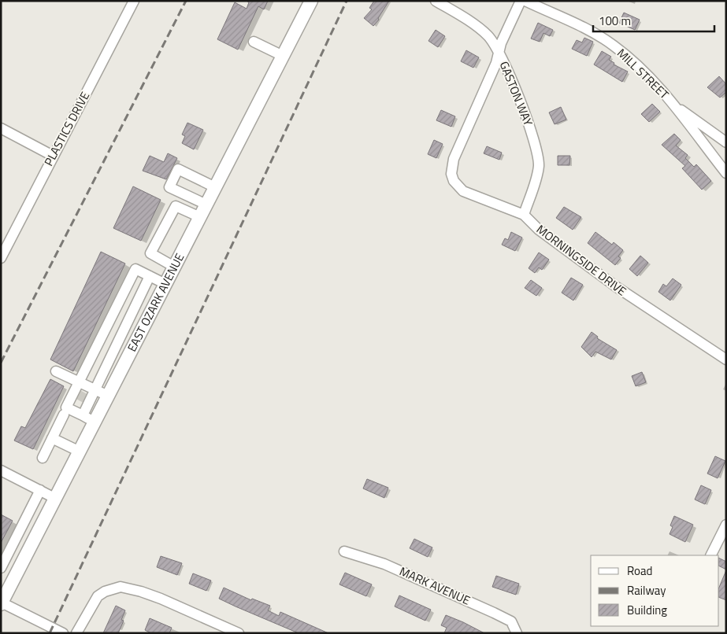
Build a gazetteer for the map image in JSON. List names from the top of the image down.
{
  "streets": {
    "main road": ["EAST OZARK AVENUE"],
    "street": [
      "MILL STREET",
      "GASTON WAY",
      "PLASTICS DRIVE",
      "MORNINGSIDE DRIVE",
      "MARK AVENUE"
    ]
  },
  "crossings": [
    ["GASTON WAY", "MORNINGSIDE DRIVE"]
  ],
  "legend": ["Road", "Railway", "Building"],
  "scale_bar": "100 m"
}
